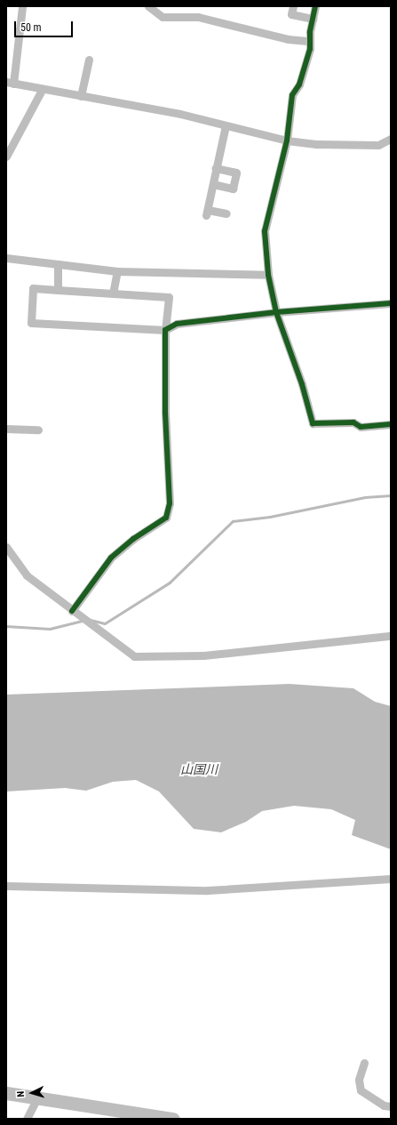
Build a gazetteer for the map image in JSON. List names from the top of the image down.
{
  "water": ["山国川"],
  "scale_bar": "50 m",
  "north": "left"
}
